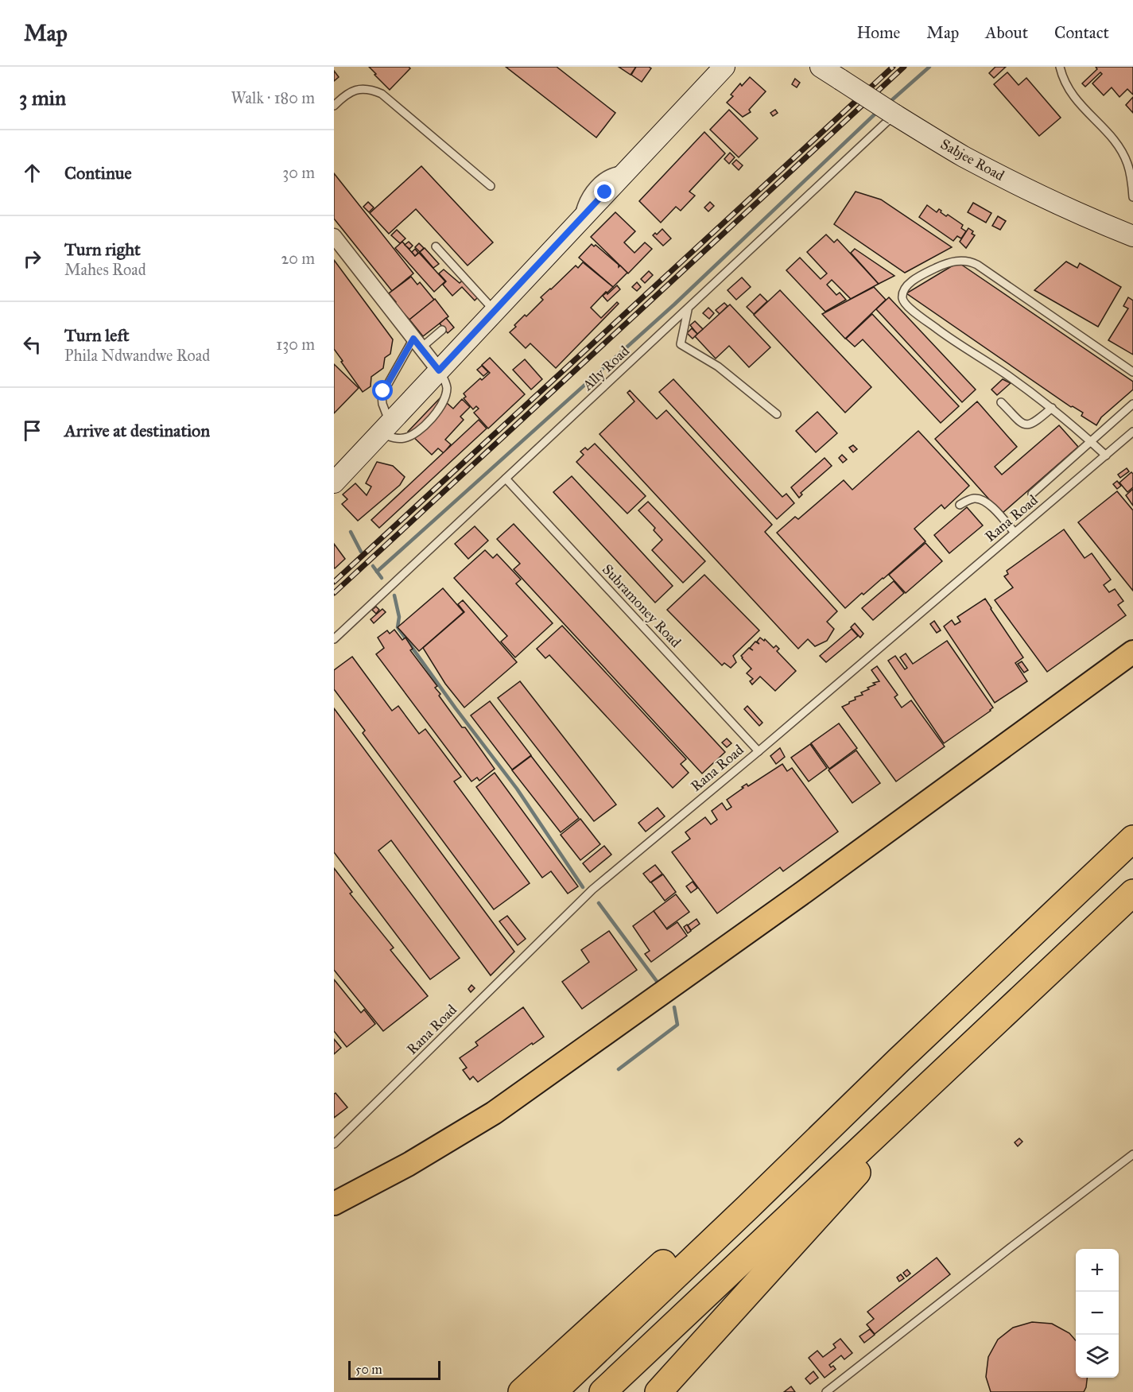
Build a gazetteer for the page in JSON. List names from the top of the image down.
{
  "streets": {
    "street": ["Sabjee Road"],
    "lane": ["Ally Road", "Rana Road", "Subramoney Road"]
  },
  "crossings": [
    ["Sabjee Road", "Ally Road"],
    ["Ally Road", "Subramoney Road"],
    ["Rana Road", "Subramoney Road"]
  ],
  "scale_bar": "50 m",
  "page": {
    "header": "Map",
    "nav": [
      "Home",
      "Map",
      "About",
      "Contact"
    ],
    "heading": ["3 min", "Walk · 180 m"],
    "list": [
      ["Continue", "30 m"],
      ["Turn right", "Mahes Road", "20 m"],
      ["Turn left", "Phila Ndwandwe Road", "130 m"],
      "Arrive at destination"
    ],
    "map_buttons": ["+", "−"],
    "scale": "50 m"
  }
}
